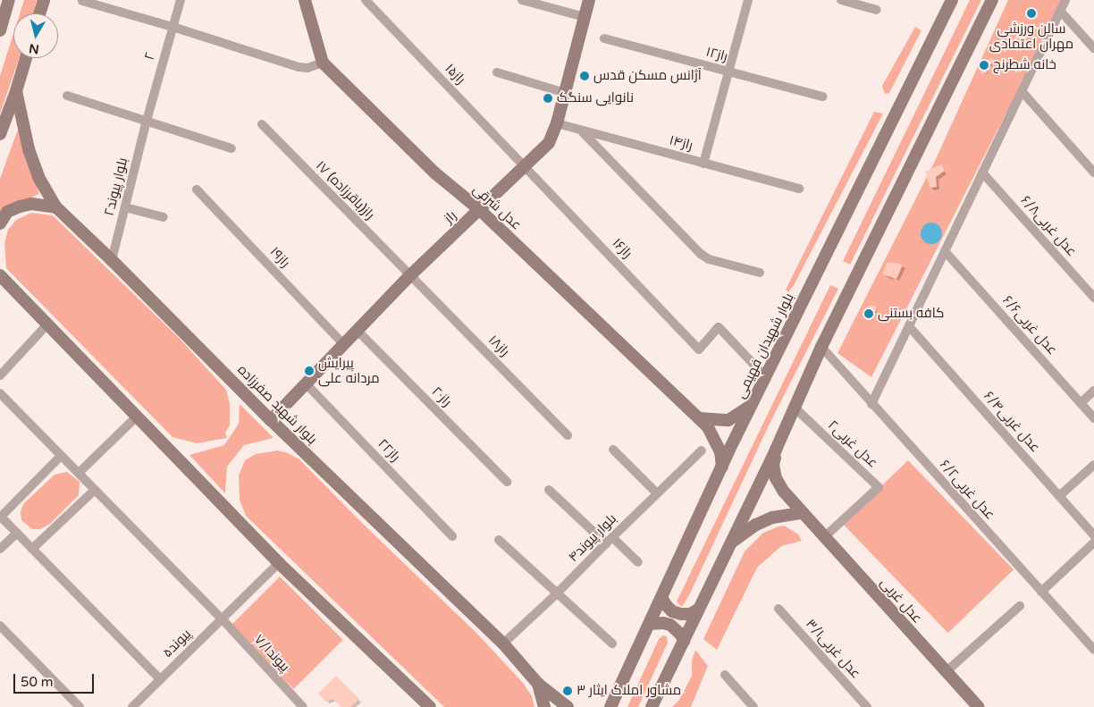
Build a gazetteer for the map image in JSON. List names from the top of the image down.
{
  "streets": {
    "street": [
      "راز۱۲",
      "۲",
      "راز۱۵",
      "راز۱۴",
      "بلوار پیوند۲",
      "۱۷ راز(باقرزاده)",
      "عدل شرقی",
      "راز",
      "۶/۸عدل غربی",
      "راز۱۶",
      "راز۱۹",
      "۶/۶عدل غربی",
      "راز۱۸",
      "بلوار شهیدان فهیمی",
      "راز۲۰",
      "بلوار شهید صفرزاده",
      "۶/۴عدل غربی",
      "عدل غربی۲",
      "راز۲۲",
      "۶/۲عدل غربی",
      "بلوار پیوند۴",
      "عدل غربی",
      "پیوند۵",
      "عدل غربی۳/۱",
      "پیوند۷/۱"
    ]
  },
  "crossings": [
    ["۲", "بلوار پیوند۲"],
    ["راز۱۵", "راز"],
    ["راز۱۵", "راز۱۶"],
    ["راز۱۴", "راز"],
    ["بلوار پیوند۲", "بلوار شهید صفرزاده"],
    ["۱۷ راز(باقرزاده)", "راز"],
    ["۱۷ راز(باقرزاده)", "راز۱۸"],
    ["عدل شرقی", "راز"],
    ["عدل شرقی", "بلوار شهیدان فهیمی"],
    ["راز", "راز۱۶"],
    ["راز", "راز۱۹"],
    ["راز", "راز۱۸"],
    ["راز", "راز۲۰"],
    ["راز", "بلوار شهید صفرزاده"],
    ["راز", "راز۲۲"],
    ["راز۱۶", "بلوار شهیدان فهیمی"],
    ["بلوار شهید صفرزاده", "بلوار پیوند۴"],
    ["عدل غربی۲", "عدل غربی"],
    ["پیوند۵", "پیوند۷/۱"]
  ],
  "places": [
    "سالن ورزشی مهران اعتمادی",
    "خانه شطرنج",
    "آژانس مسکن قدس",
    "نانوایی سنگک",
    "کافه بستنی",
    "پیرایش مردانه علی",
    "مشاور املاک ایثار ۳"
  ],
  "scale_bar": "50 m",
  "north": "bottom"
}
